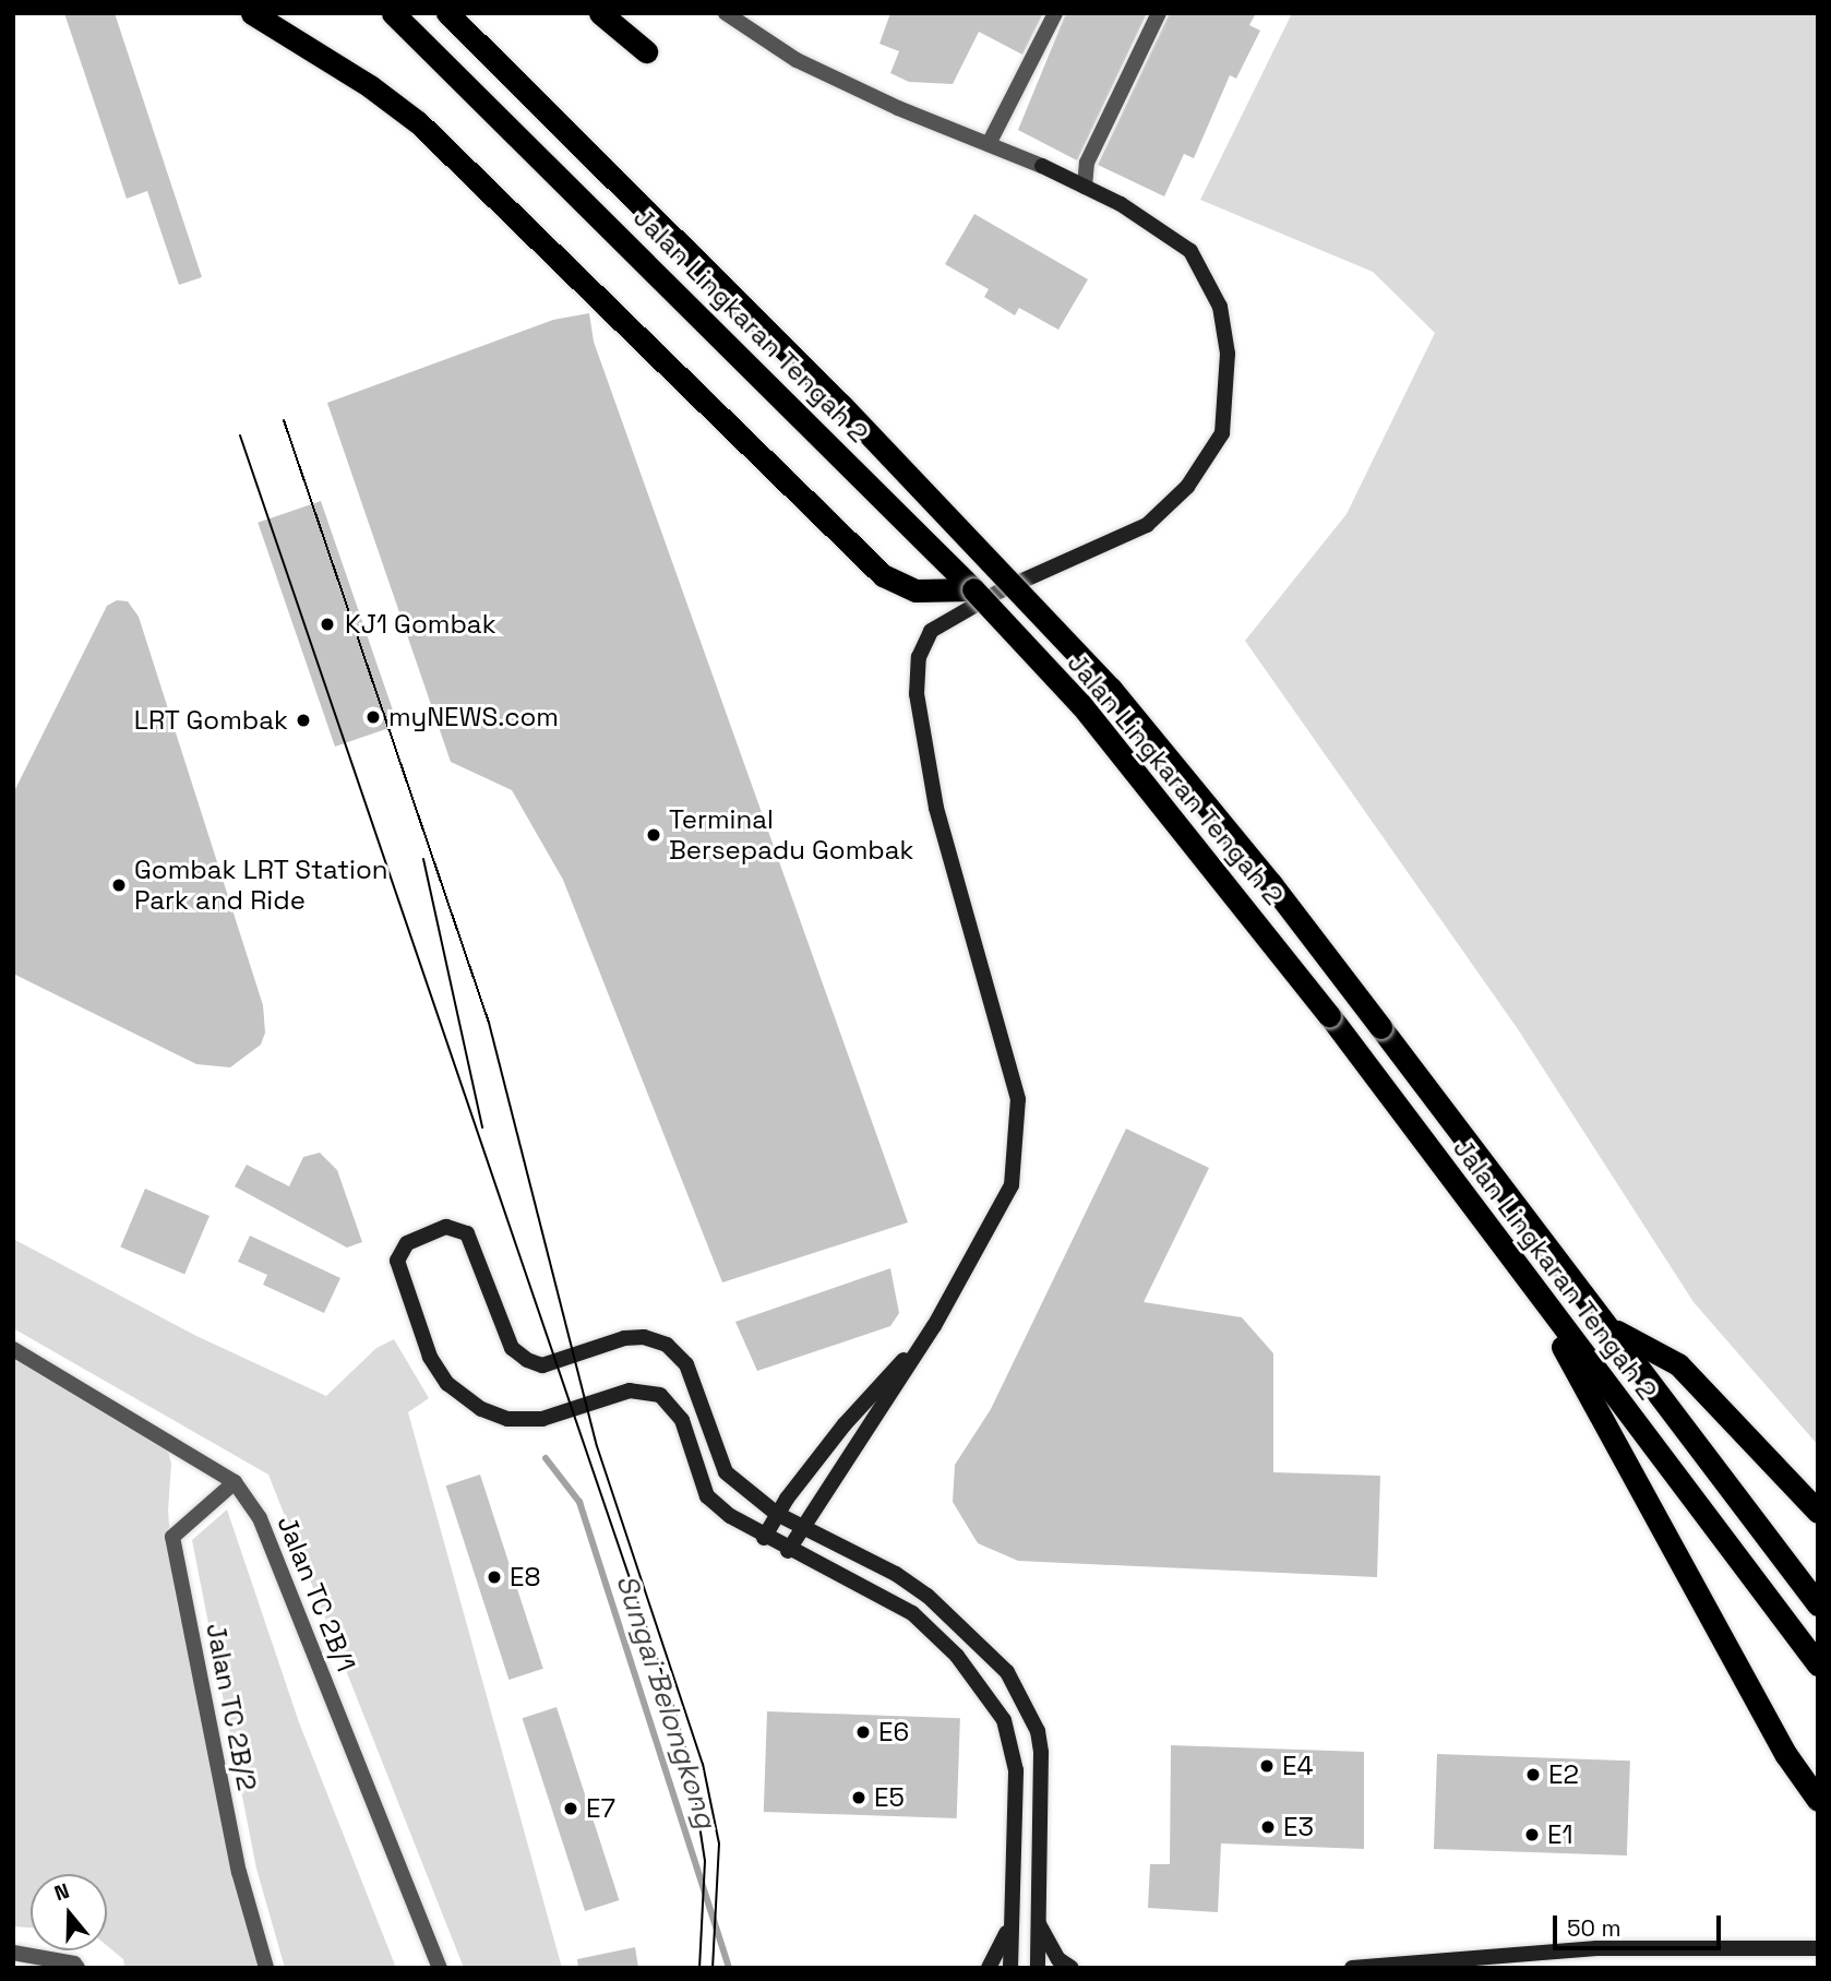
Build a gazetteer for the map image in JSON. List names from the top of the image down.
{
  "streets": {
    "highway": ["Jalan Lingkaran Tengah 2"],
    "street": ["Jalan TC 2B/1", "Jalan TC 2B/2"]
  },
  "crossings": [
    ["Jalan TC 2B/1", "Jalan TC 2B/2"]
  ],
  "water": ["Sungai Belongkong"],
  "places": [
    "KJ1 Gombak",
    "myNEWS.com",
    "LRT Gombak",
    "Terminal Bersepadu Gombak",
    "Gombak LRT Station Park and Ride",
    "E8",
    "E6",
    "E4",
    "E2",
    "E5",
    "E7",
    "E3",
    "E1"
  ],
  "scale_bar": "50 m",
  "north": "top"
}
